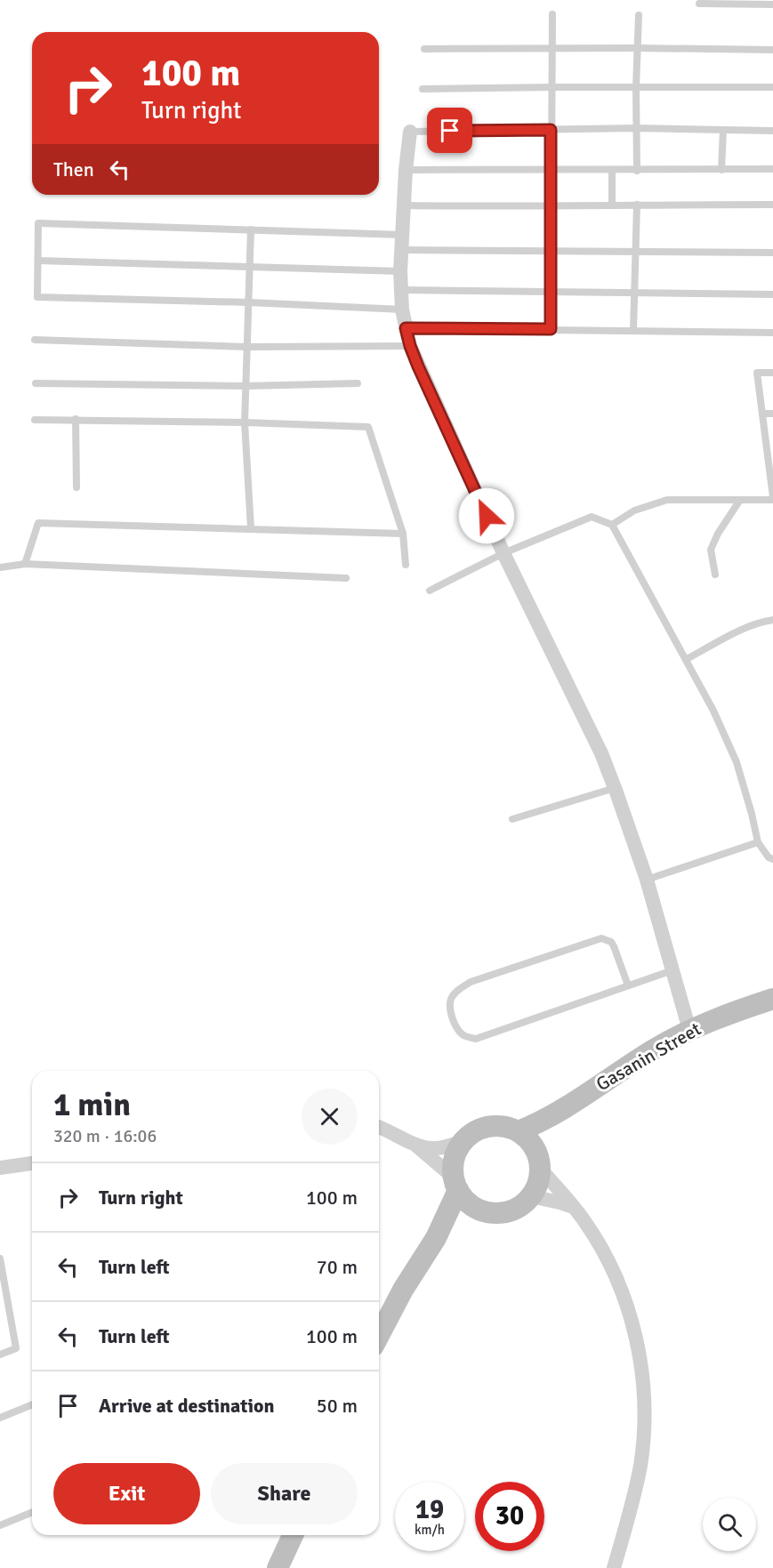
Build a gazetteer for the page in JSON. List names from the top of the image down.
{
  "streets": {
    "street": ["Gasanin Street"]
  },
  "page": {
    "turn": ["100 m", "Turn right"],
    "then": "Then",
    "heading": ["1 min", "320 m · 16:06"],
    "list": [
      {
        "name": "Turn right",
        "value": "100 m"
      },
      {
        "name": "Turn left",
        "value": "70 m"
      },
      {
        "name": "Turn left",
        "value": "100 m"
      },
      {
        "name": "Arrive at destination",
        "value": "50 m"
      }
    ],
    "buttons": ["Exit", "Share"],
    "speed": "19 km/h",
    "limit": "30"
  }
}
